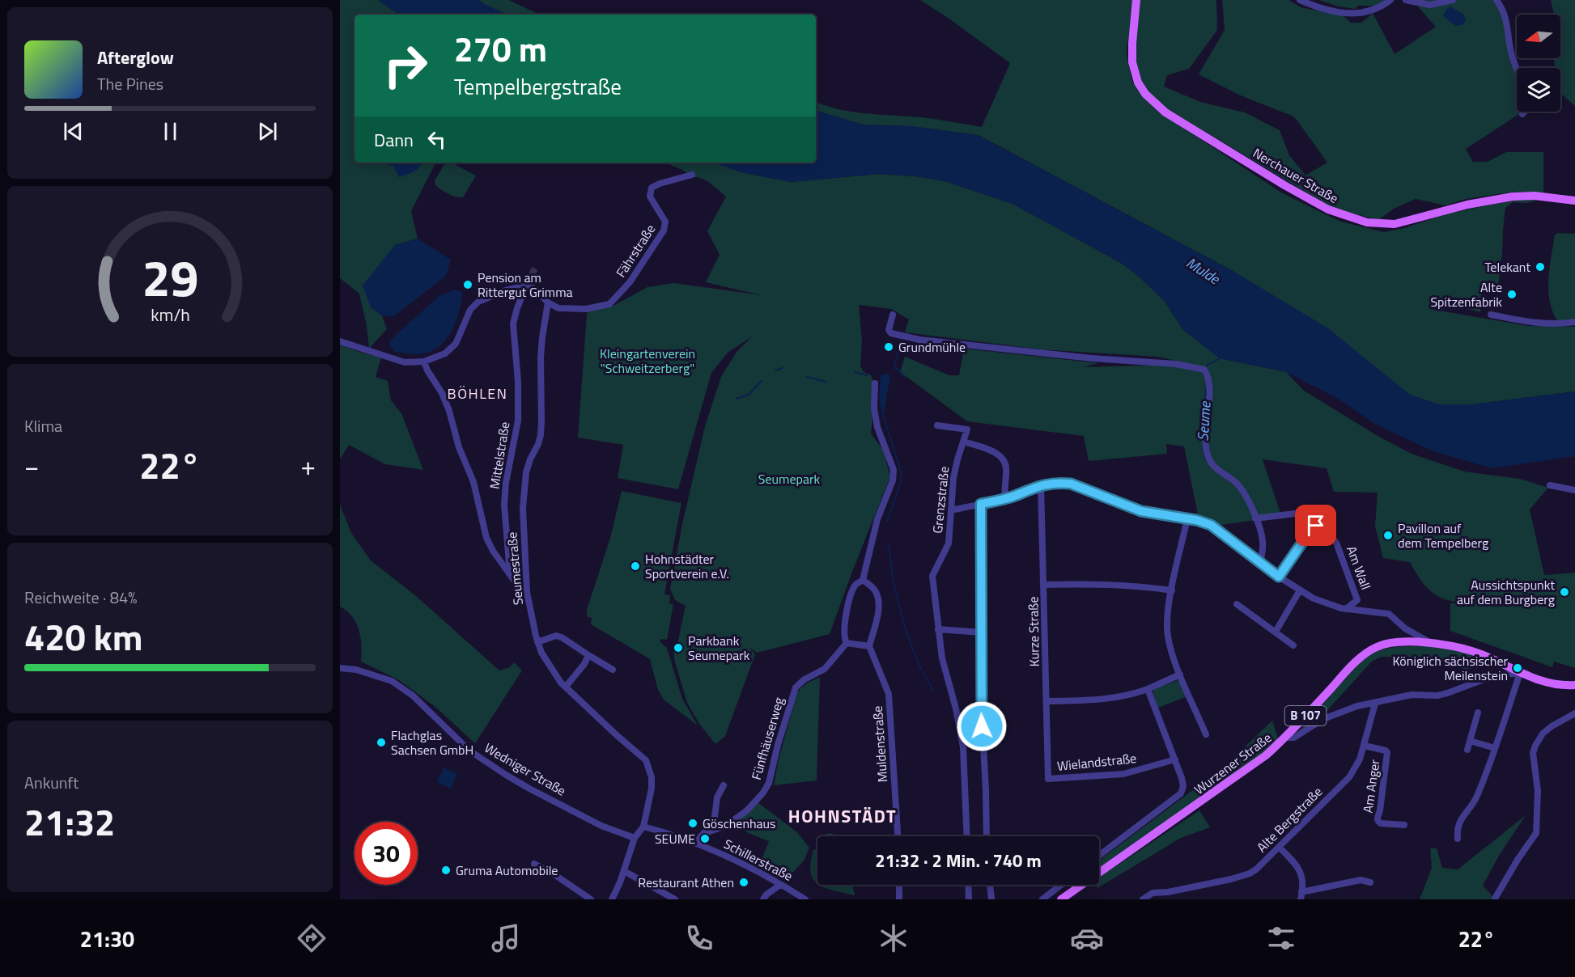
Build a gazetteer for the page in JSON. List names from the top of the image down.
{
  "streets": {
    "main road": ["Nerchauer Straße", "B 107", "Wurzener Straße"],
    "street": [
      "Fährstraße",
      "Mittelstraße",
      "Grenzstraße",
      "Am Wall",
      "Seumestraße",
      "Kurze Straße",
      "Fünfhäuserweg",
      "Muldenstraße",
      "Wielandstraße",
      "Wedniger Straße",
      "Am Anger",
      "Alte Bergstraße",
      "Schillerstraße"
    ]
  },
  "crossings": [
    ["Fährstraße", "Seumestraße"],
    ["Seumestraße", "Wedniger Straße"],
    ["Seumestraße", "Schillerstraße"],
    ["Kurze Straße", "Wielandstraße"],
    ["Fünfhäuserweg", "Schillerstraße"],
    ["Am Anger", "Alte Bergstraße"]
  ],
  "districts": ["BÖHLEN", "HOHNSTÄDT"],
  "water": ["Mulde", "Seume"],
  "parks": ["Kleingartenverein \"Schweitzerberg\"", "Seumepark"],
  "places": [
    "Telekant",
    "Pension am Rittergut Grimma",
    "Alte Spitzenfabrik",
    "Grundmühle",
    "Pavillon auf dem Tempelberg",
    "Hohnstädter Sportverein e.V.",
    "Aussichtspunkt auf dem Burgberg",
    "Parkbank Seumepark",
    "Königlich sächsischer Meilenstein",
    "Flachglas Sachsen GmbH",
    "Göschenhaus",
    "SEUME",
    "Gruma Automobile",
    "Restaurant Athen"
  ],
  "north": "left",
  "page": {
    "turn": ["270 m", "Tempelbergstraße"],
    "song": ["Afterglow", "The Pines"],
    "then": "Dann",
    "tile": [
      "Klima",
      ["Reichweite · 84%", "420 km"],
      ["Ankunft", "21:32"]
    ],
    "heat": ["−", "22°", "+"],
    "limit": "30",
    "trip": "21:32 · 2 Min. · 740 m",
    "tabs": ["21:30", "22°"],
    "gauge": ["29", "km/h"]
  }
}
